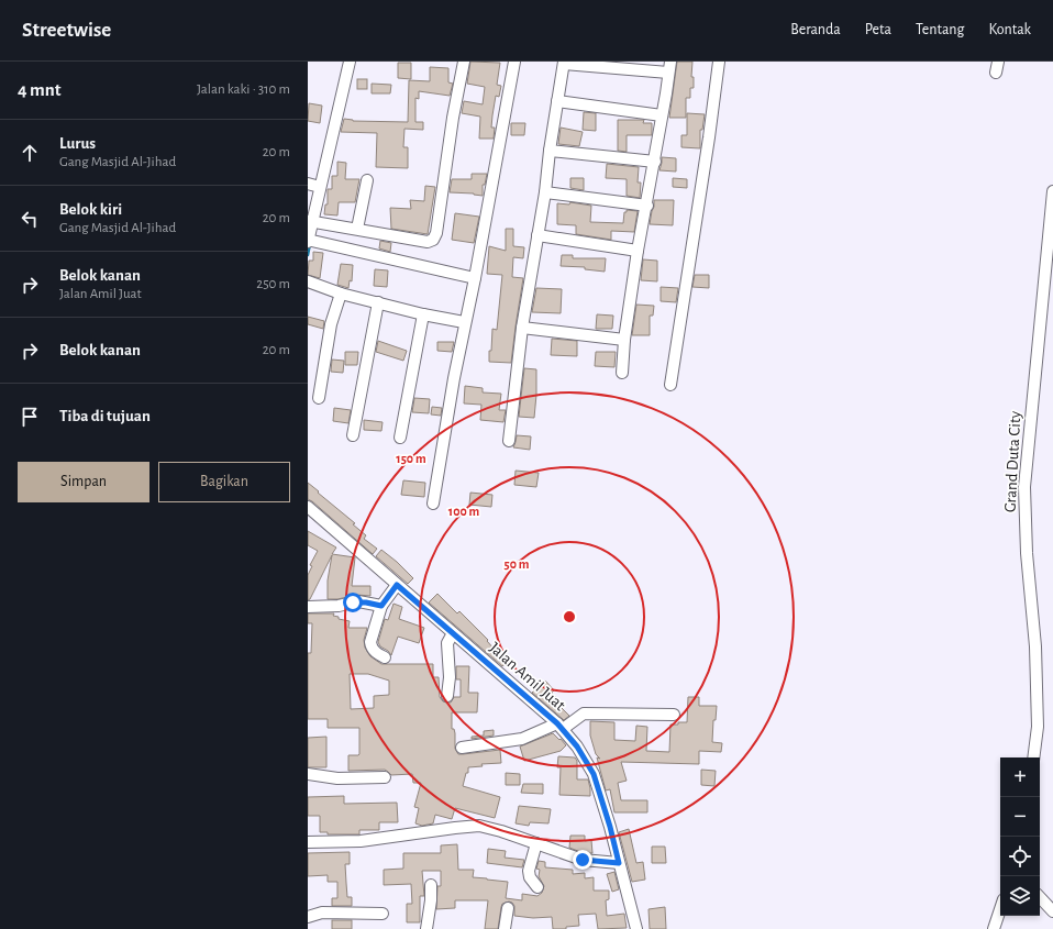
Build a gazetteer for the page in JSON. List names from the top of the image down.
{
  "streets": {
    "street": ["Grand Duta City", "Jalan Amil Juat"]
  },
  "page": {
    "header": "Streetwise",
    "nav": [
      "Beranda",
      "Peta",
      "Tentang",
      "Kontak"
    ],
    "heading": ["4 mnt", "Jalan kaki · 310 m"],
    "list": [
      ["Lurus", "Gang Masjid Al-Jihad", "20 m"],
      ["Belok kiri", "Gang Masjid Al-Jihad", "20 m"],
      ["Belok kanan", "Jalan Amil Juat", "250 m"],
      ["Belok kanan", "20 m"],
      "Tiba di tujuan"
    ],
    "buttons": ["Simpan", "Bagikan"],
    "map_buttons": ["+", "−"]
  },
  "rings": ["150 m", "100 m", "50 m"]
}
